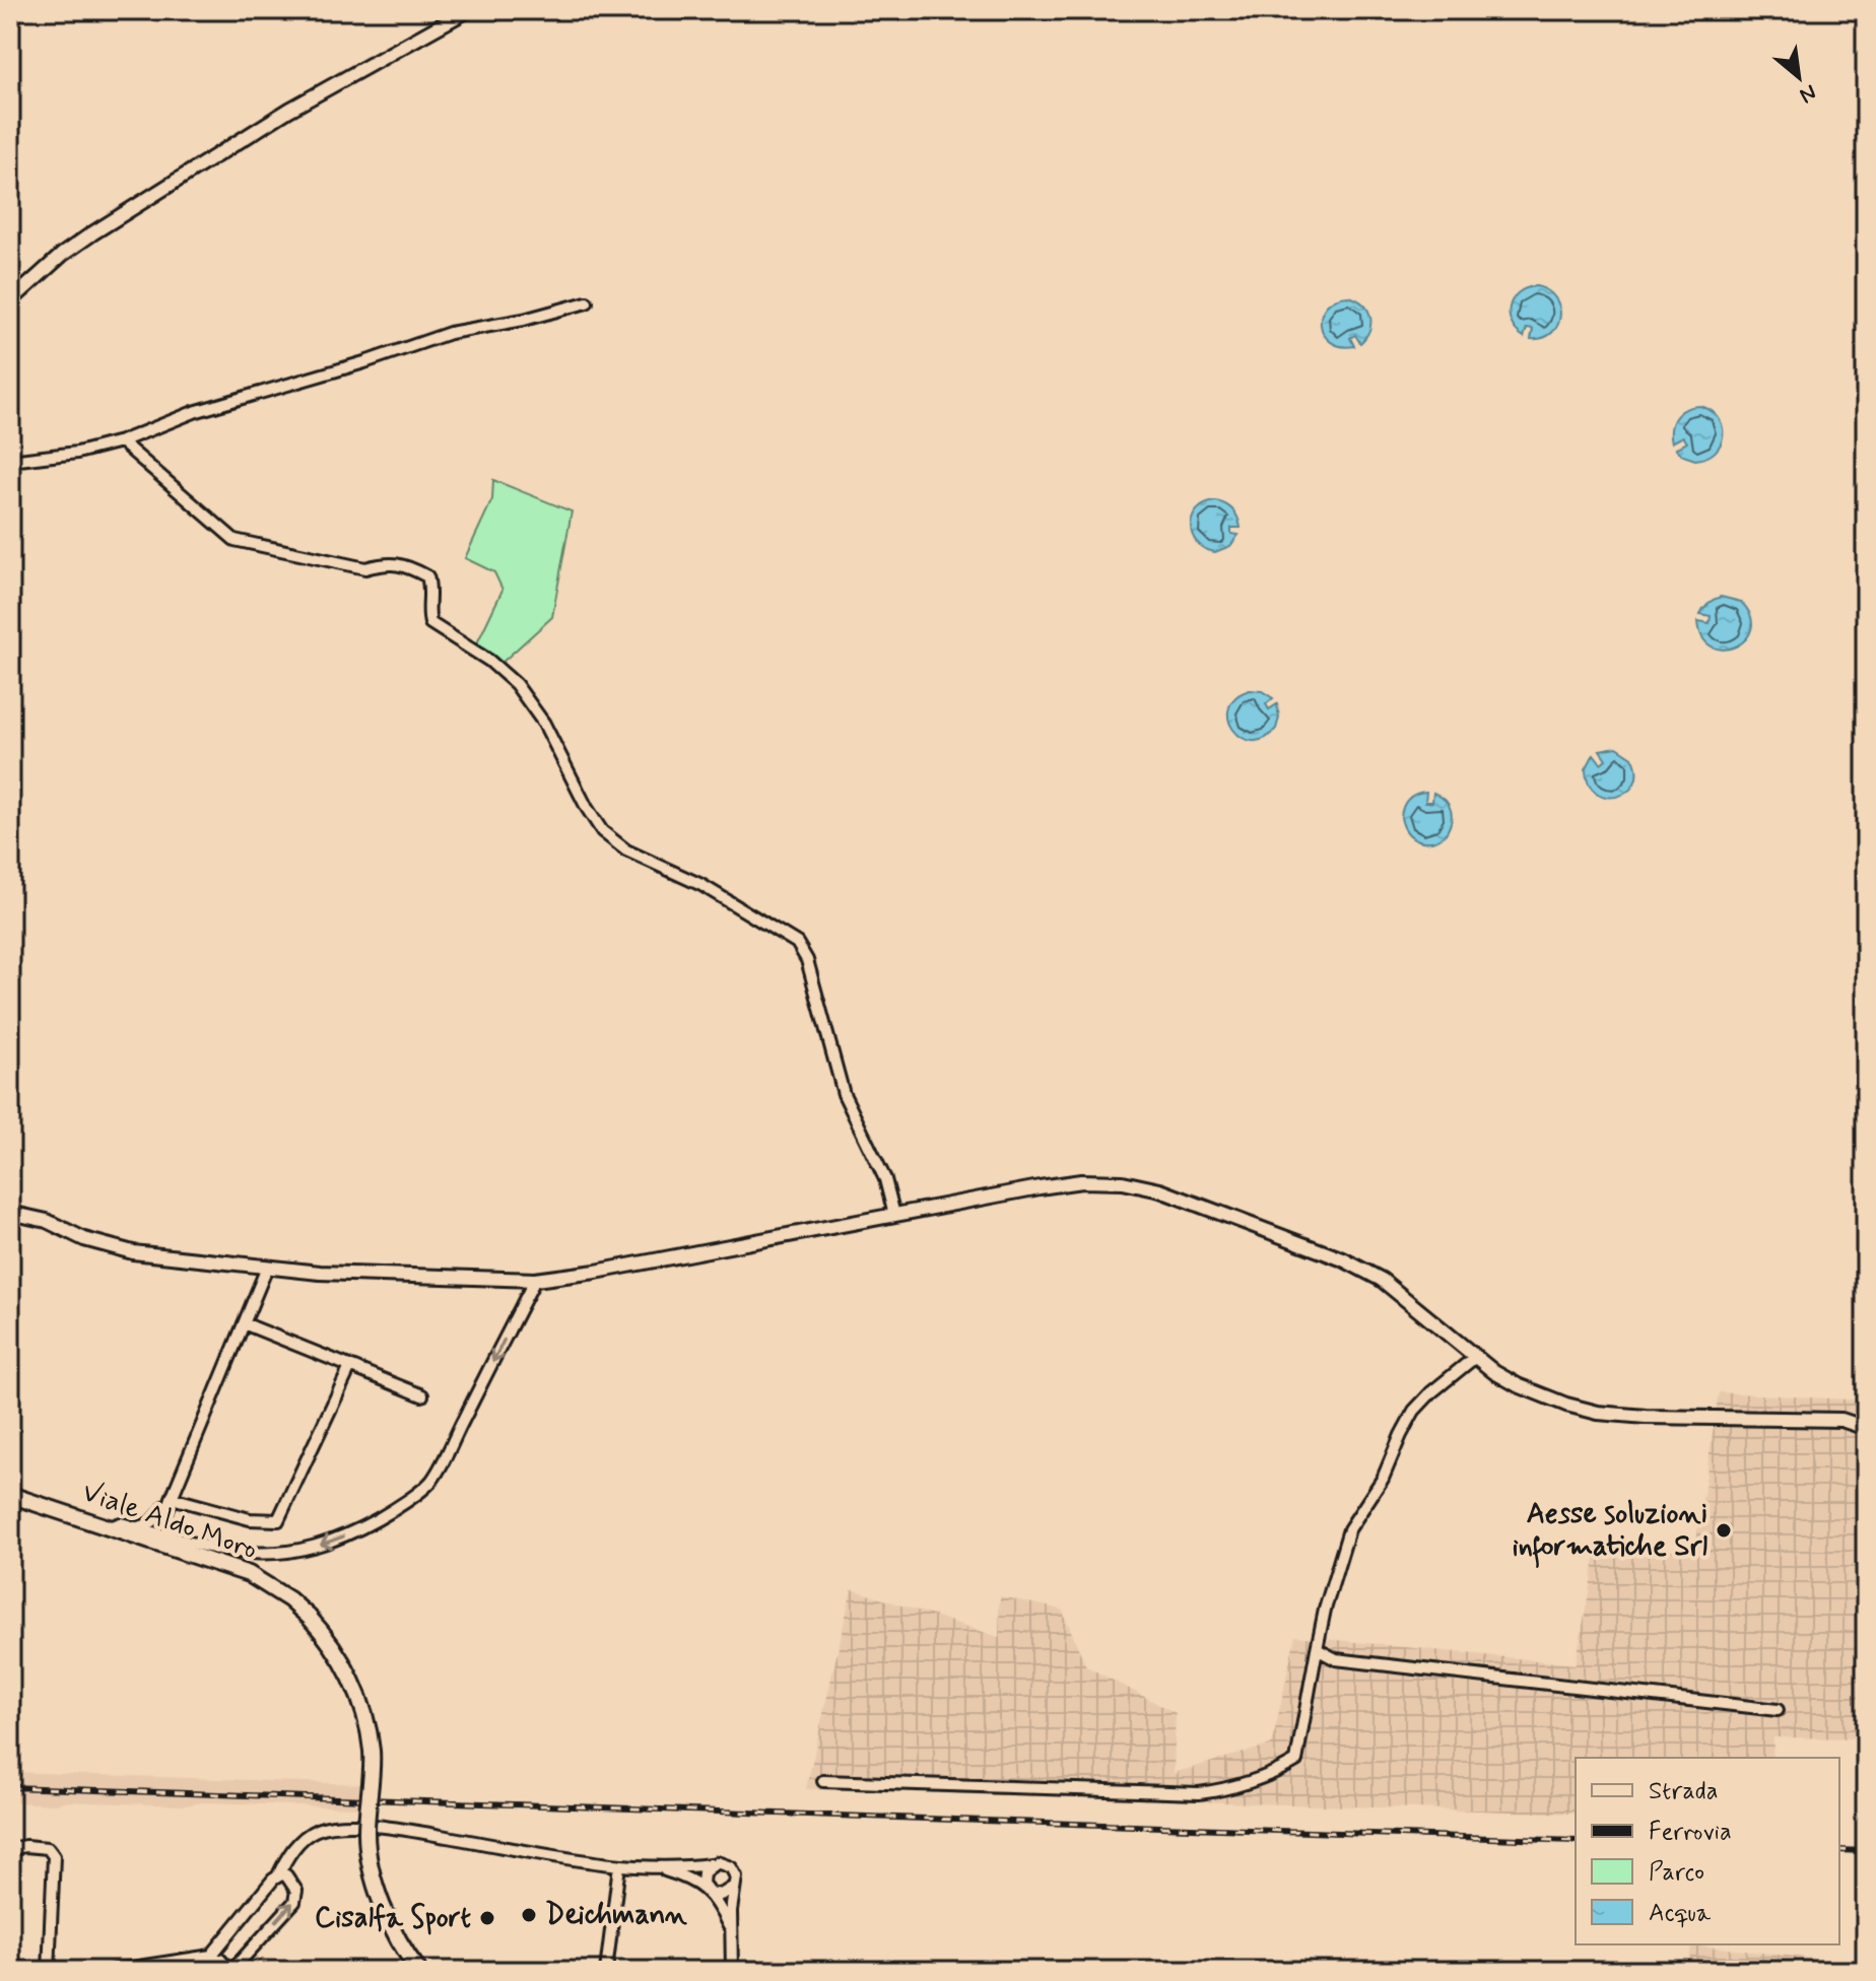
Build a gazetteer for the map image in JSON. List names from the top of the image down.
{
  "streets": {
    "main road": ["Viale Aldo Moro"]
  },
  "places": ["Aesse soluzioni informatiche Srl", "Deichmann", "Cisalfa Sport"],
  "legend": [
    "Strada",
    "Ferrovia",
    "Parco",
    "Acqua"
  ],
  "north": "bottom right"
}
